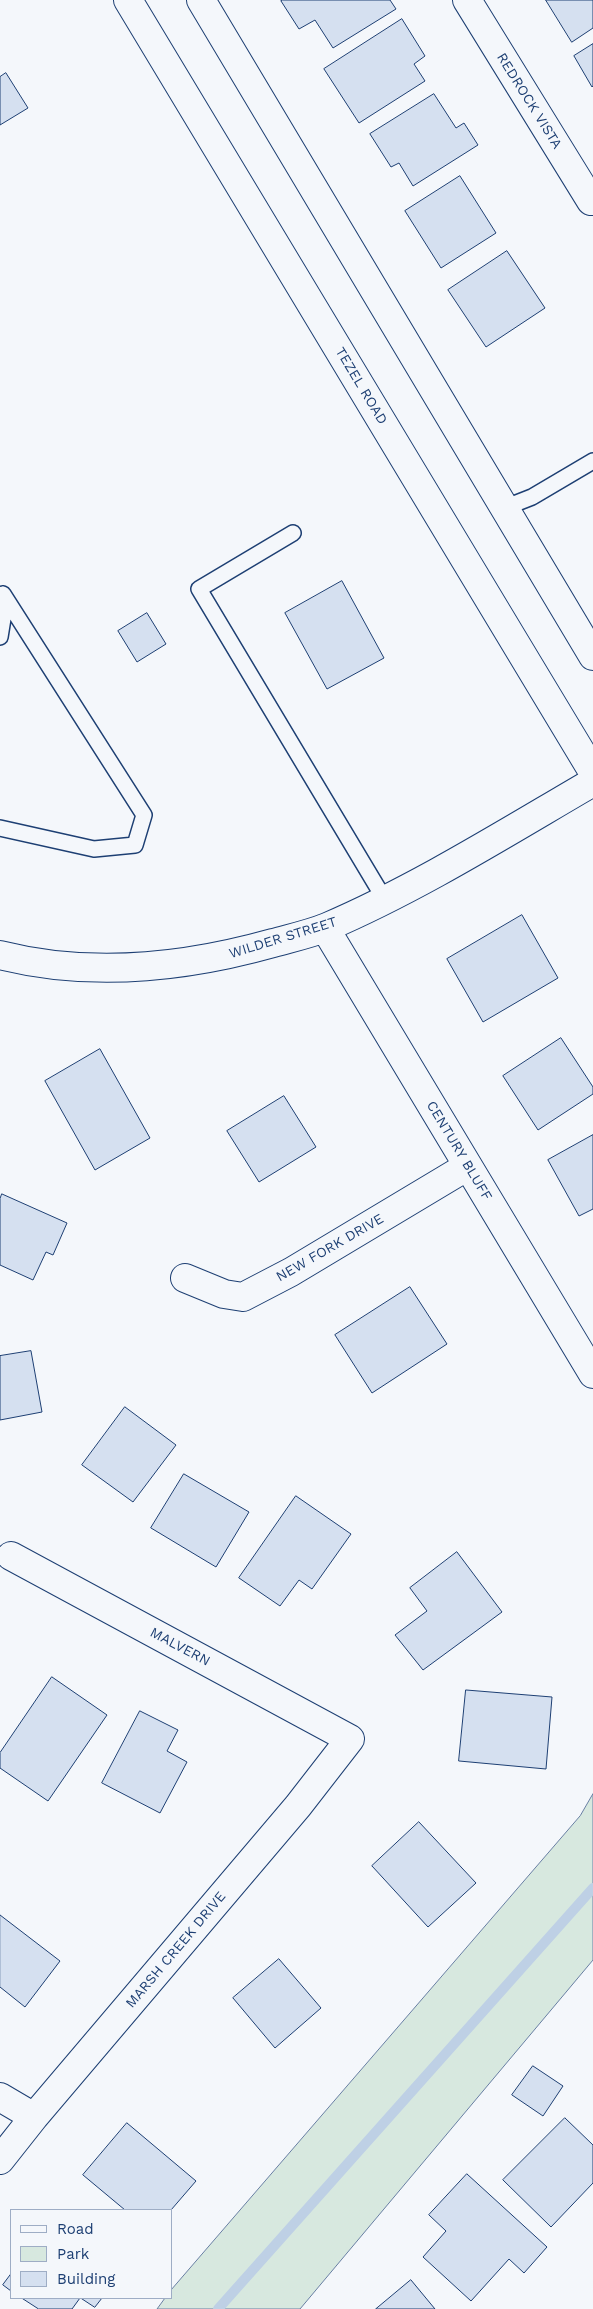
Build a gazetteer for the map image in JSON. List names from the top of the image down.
{
  "streets": {
    "street": [
      "REDROCK VISTA",
      "TEZEL ROAD",
      "WILDER STREET",
      "CENTURY BLUFF",
      "NEW FORK DRIVE",
      "MALVERN",
      "MARSH CREEK DRIVE"
    ]
  },
  "crossings": [
    ["WILDER STREET", "CENTURY BLUFF"],
    ["CENTURY BLUFF", "NEW FORK DRIVE"],
    ["MALVERN", "MARSH CREEK DRIVE"]
  ],
  "legend": ["Road", "Park", "Building"]
}
